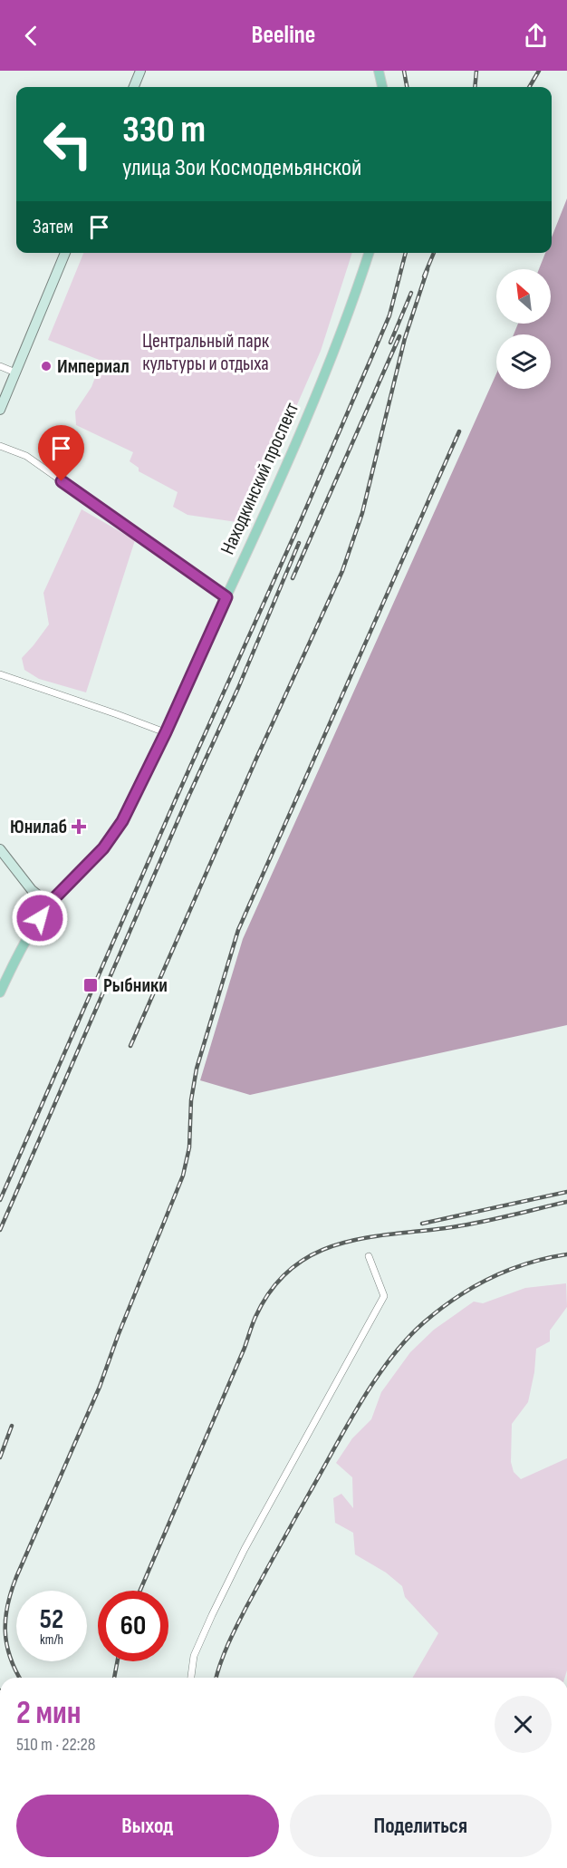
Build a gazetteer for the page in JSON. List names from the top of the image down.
{
  "streets": {
    "main road": ["Находкинский проспект"]
  },
  "parks": ["Центральный парк культуры и отдыха"],
  "places": {
    "other": ["Империал"],
    "health": ["Юнилаб"],
    "transit": ["Рыбники"]
  },
  "north": "top left",
  "page": {
    "header": "Beeline",
    "turn": ["330 m", "улица Зои Космодемьянской"],
    "then": "Затем",
    "speed": "52 km/h",
    "limit": "60",
    "heading": ["2 мин", "510 m · 22:28"],
    "buttons": ["Выход", "Поделиться"]
  }
}
